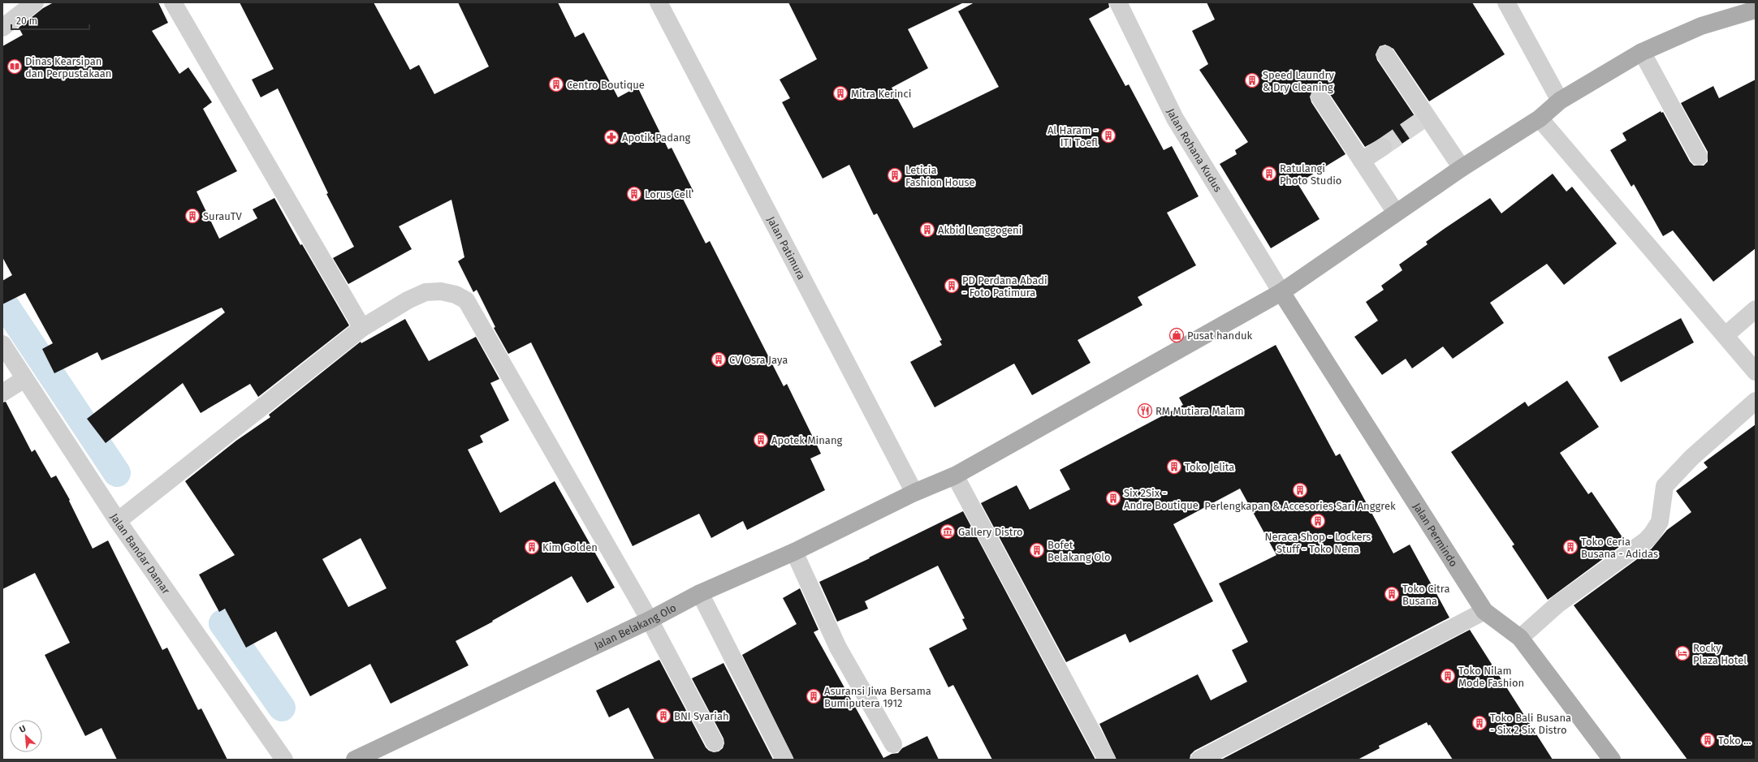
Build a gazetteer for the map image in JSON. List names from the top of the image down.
{
  "streets": {
    "main road": ["Jalan Permindo", "Jalan Belakang Olo"],
    "street": ["Jalan Rohana Kudus", "Jalan Patimura", "Jalan Bandar Damar"]
  },
  "crossings": [
    ["Jalan Rohana Kudus", "Jalan Permindo"],
    ["Jalan Rohana Kudus", "Jalan Belakang Olo"],
    ["Jalan Patimura", "Jalan Belakang Olo"],
    ["Jalan Permindo", "Jalan Belakang Olo"]
  ],
  "places": {
    "library": ["Dinas Kearsipan dan Perpustakaan"],
    "building": [
      "Speed Laundry & Dry Cleaning",
      "Centro Boutique",
      "Mitra Kerinci",
      "Al Haram - ITI Toefl",
      "Ratulangi Photo Studio",
      "Leticia Fashion House",
      "Lorus Cell",
      "SurauTV",
      "Akbid Lenggogeni",
      "PD Perdana Abadi - Foto Patimura",
      "CV Osra Jaya",
      "Apotek Minang",
      "Toko Jelita",
      "Perlengkapan & Accesories Sari Anggrek",
      "Six 2Six - Andre Boutique",
      "Neraca Shop - Lockers Stuff - Toko Nena",
      "Kim Golden",
      "Toko Ceria Busana - Adidas",
      "Bofet Belakang Olo",
      "Toko Citra Busana",
      "Toko Nilam Mode Fashion",
      "Asuransi Jiwa Bersama Bumiputera 1912",
      "BNI Syariah",
      "Toko Bali Busana - Six 2 Six Distro",
      "Toko ..."
    ],
    "pharmacy": ["Apotik Padang"],
    "shop": ["Pusat handuk"],
    "restaurant": ["RM Mutiara Malam"],
    "museum": ["Gallery Distro"],
    "hotel": ["Rocky Plaza Hotel"]
  },
  "scale_bar": "20 m",
  "north": "top left"
}
